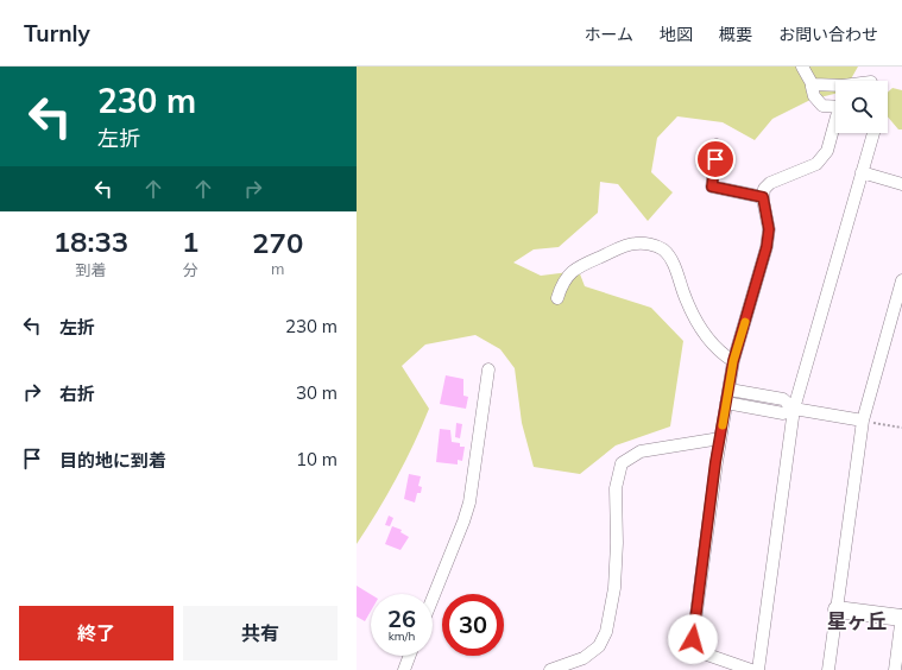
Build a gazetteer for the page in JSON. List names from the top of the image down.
{
  "districts": ["星ヶ丘"],
  "page": {
    "header": "Turnly",
    "nav": [
      "ホーム",
      "地図",
      "概要",
      "お問い合わせ"
    ],
    "turn": ["230 m", "左折"],
    "eta": [
      "18:33",
      "到着",
      "1",
      "分",
      "270",
      "m"
    ],
    "list": [
      {
        "name": "左折",
        "value": "230 m"
      },
      {
        "name": "右折",
        "value": "30 m"
      },
      {
        "name": "目的地に到着",
        "value": "10 m"
      }
    ],
    "speed": "26 km/h",
    "limit": "30",
    "buttons": ["終了", "共有"]
  }
}
